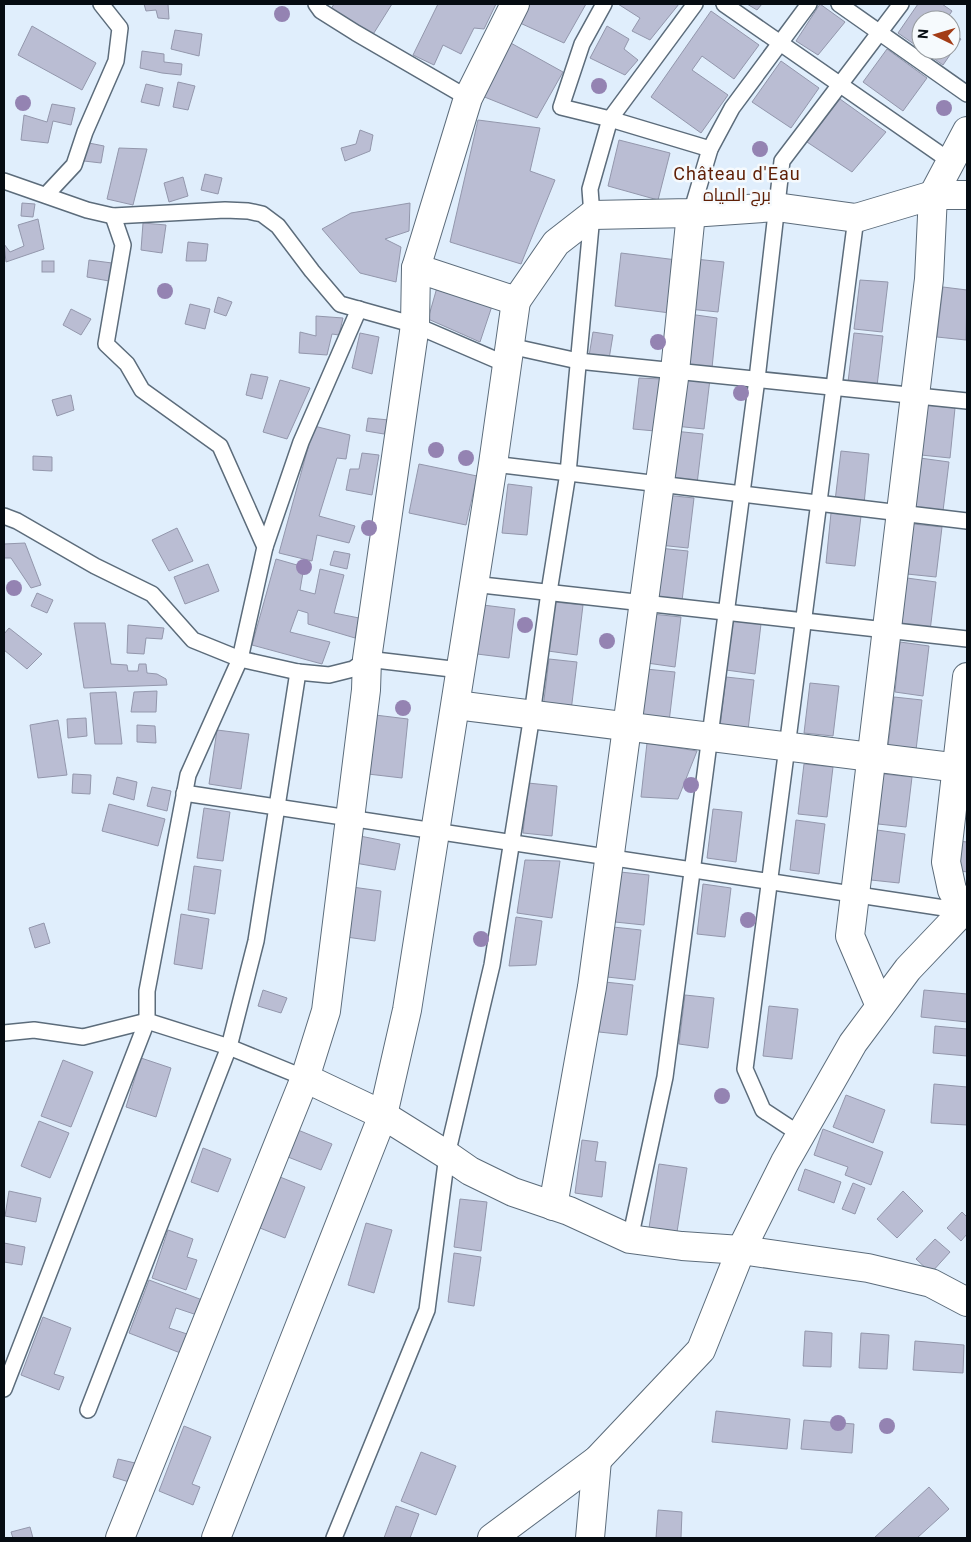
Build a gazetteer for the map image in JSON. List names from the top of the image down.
{
  "districts": ["Château d'Eau برج المياه"],
  "north": "left"
}
